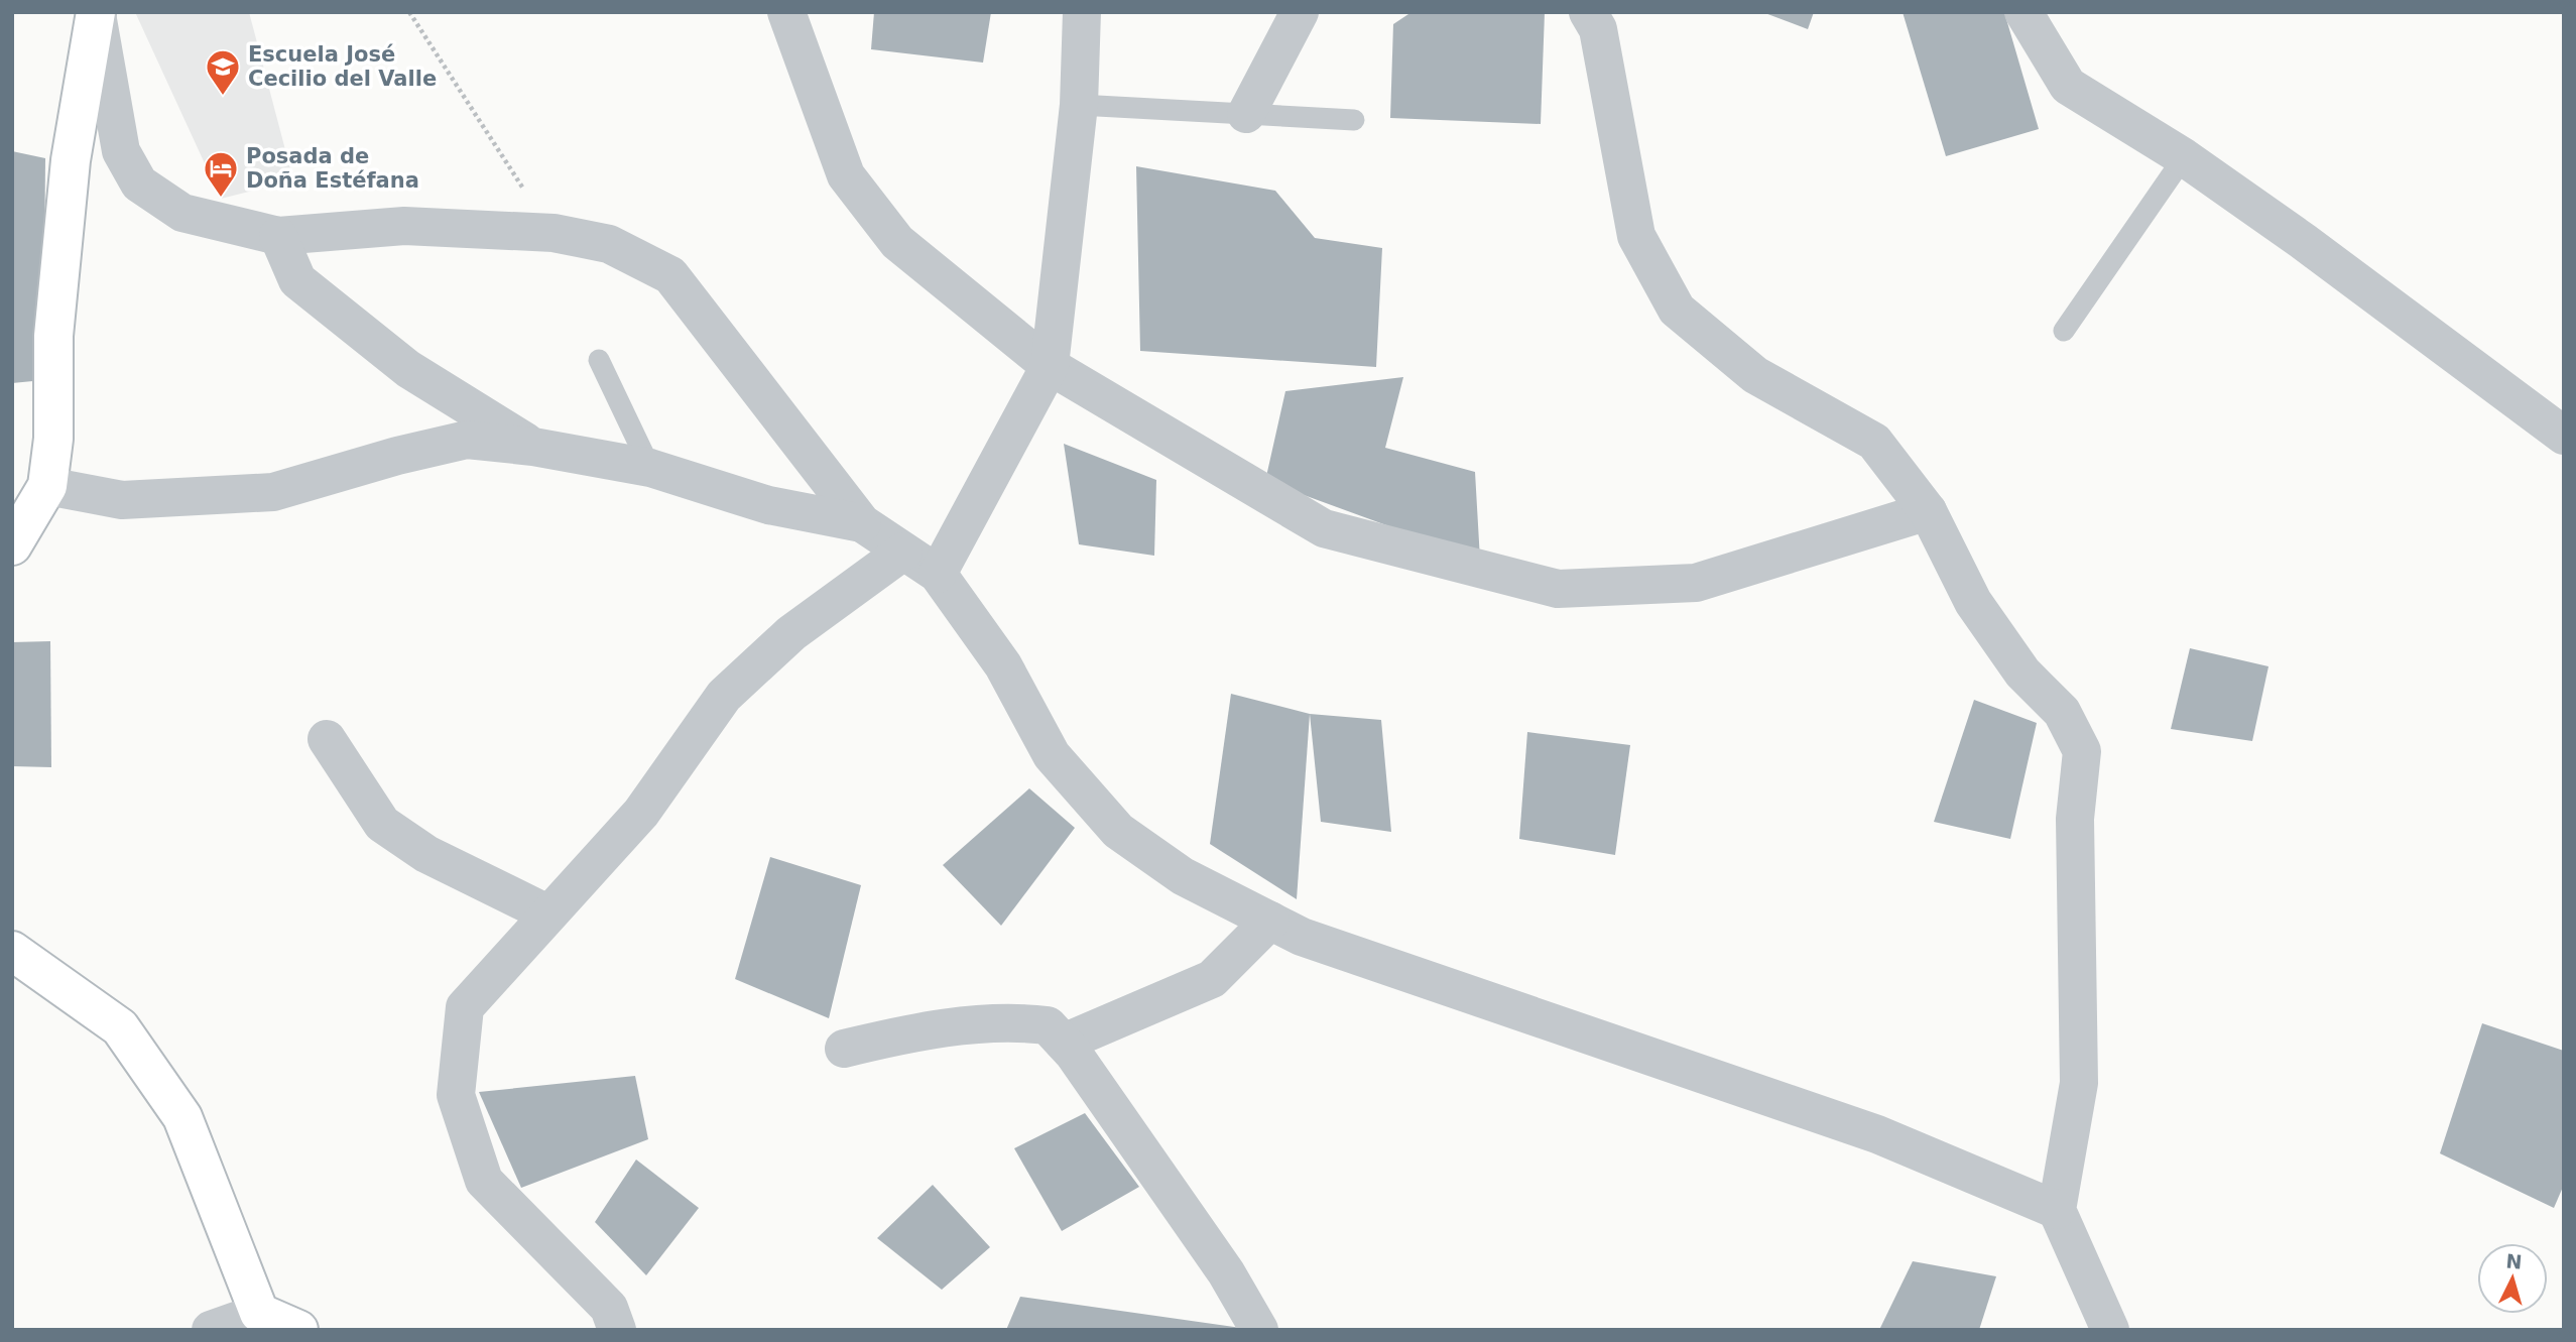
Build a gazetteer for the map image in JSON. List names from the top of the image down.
{
  "places": {
    "school or university": ["Escuela José Cecilio del Valle"],
    "hotel": ["Posada de Doña Estéfana"]
  },
  "north": "top"
}
